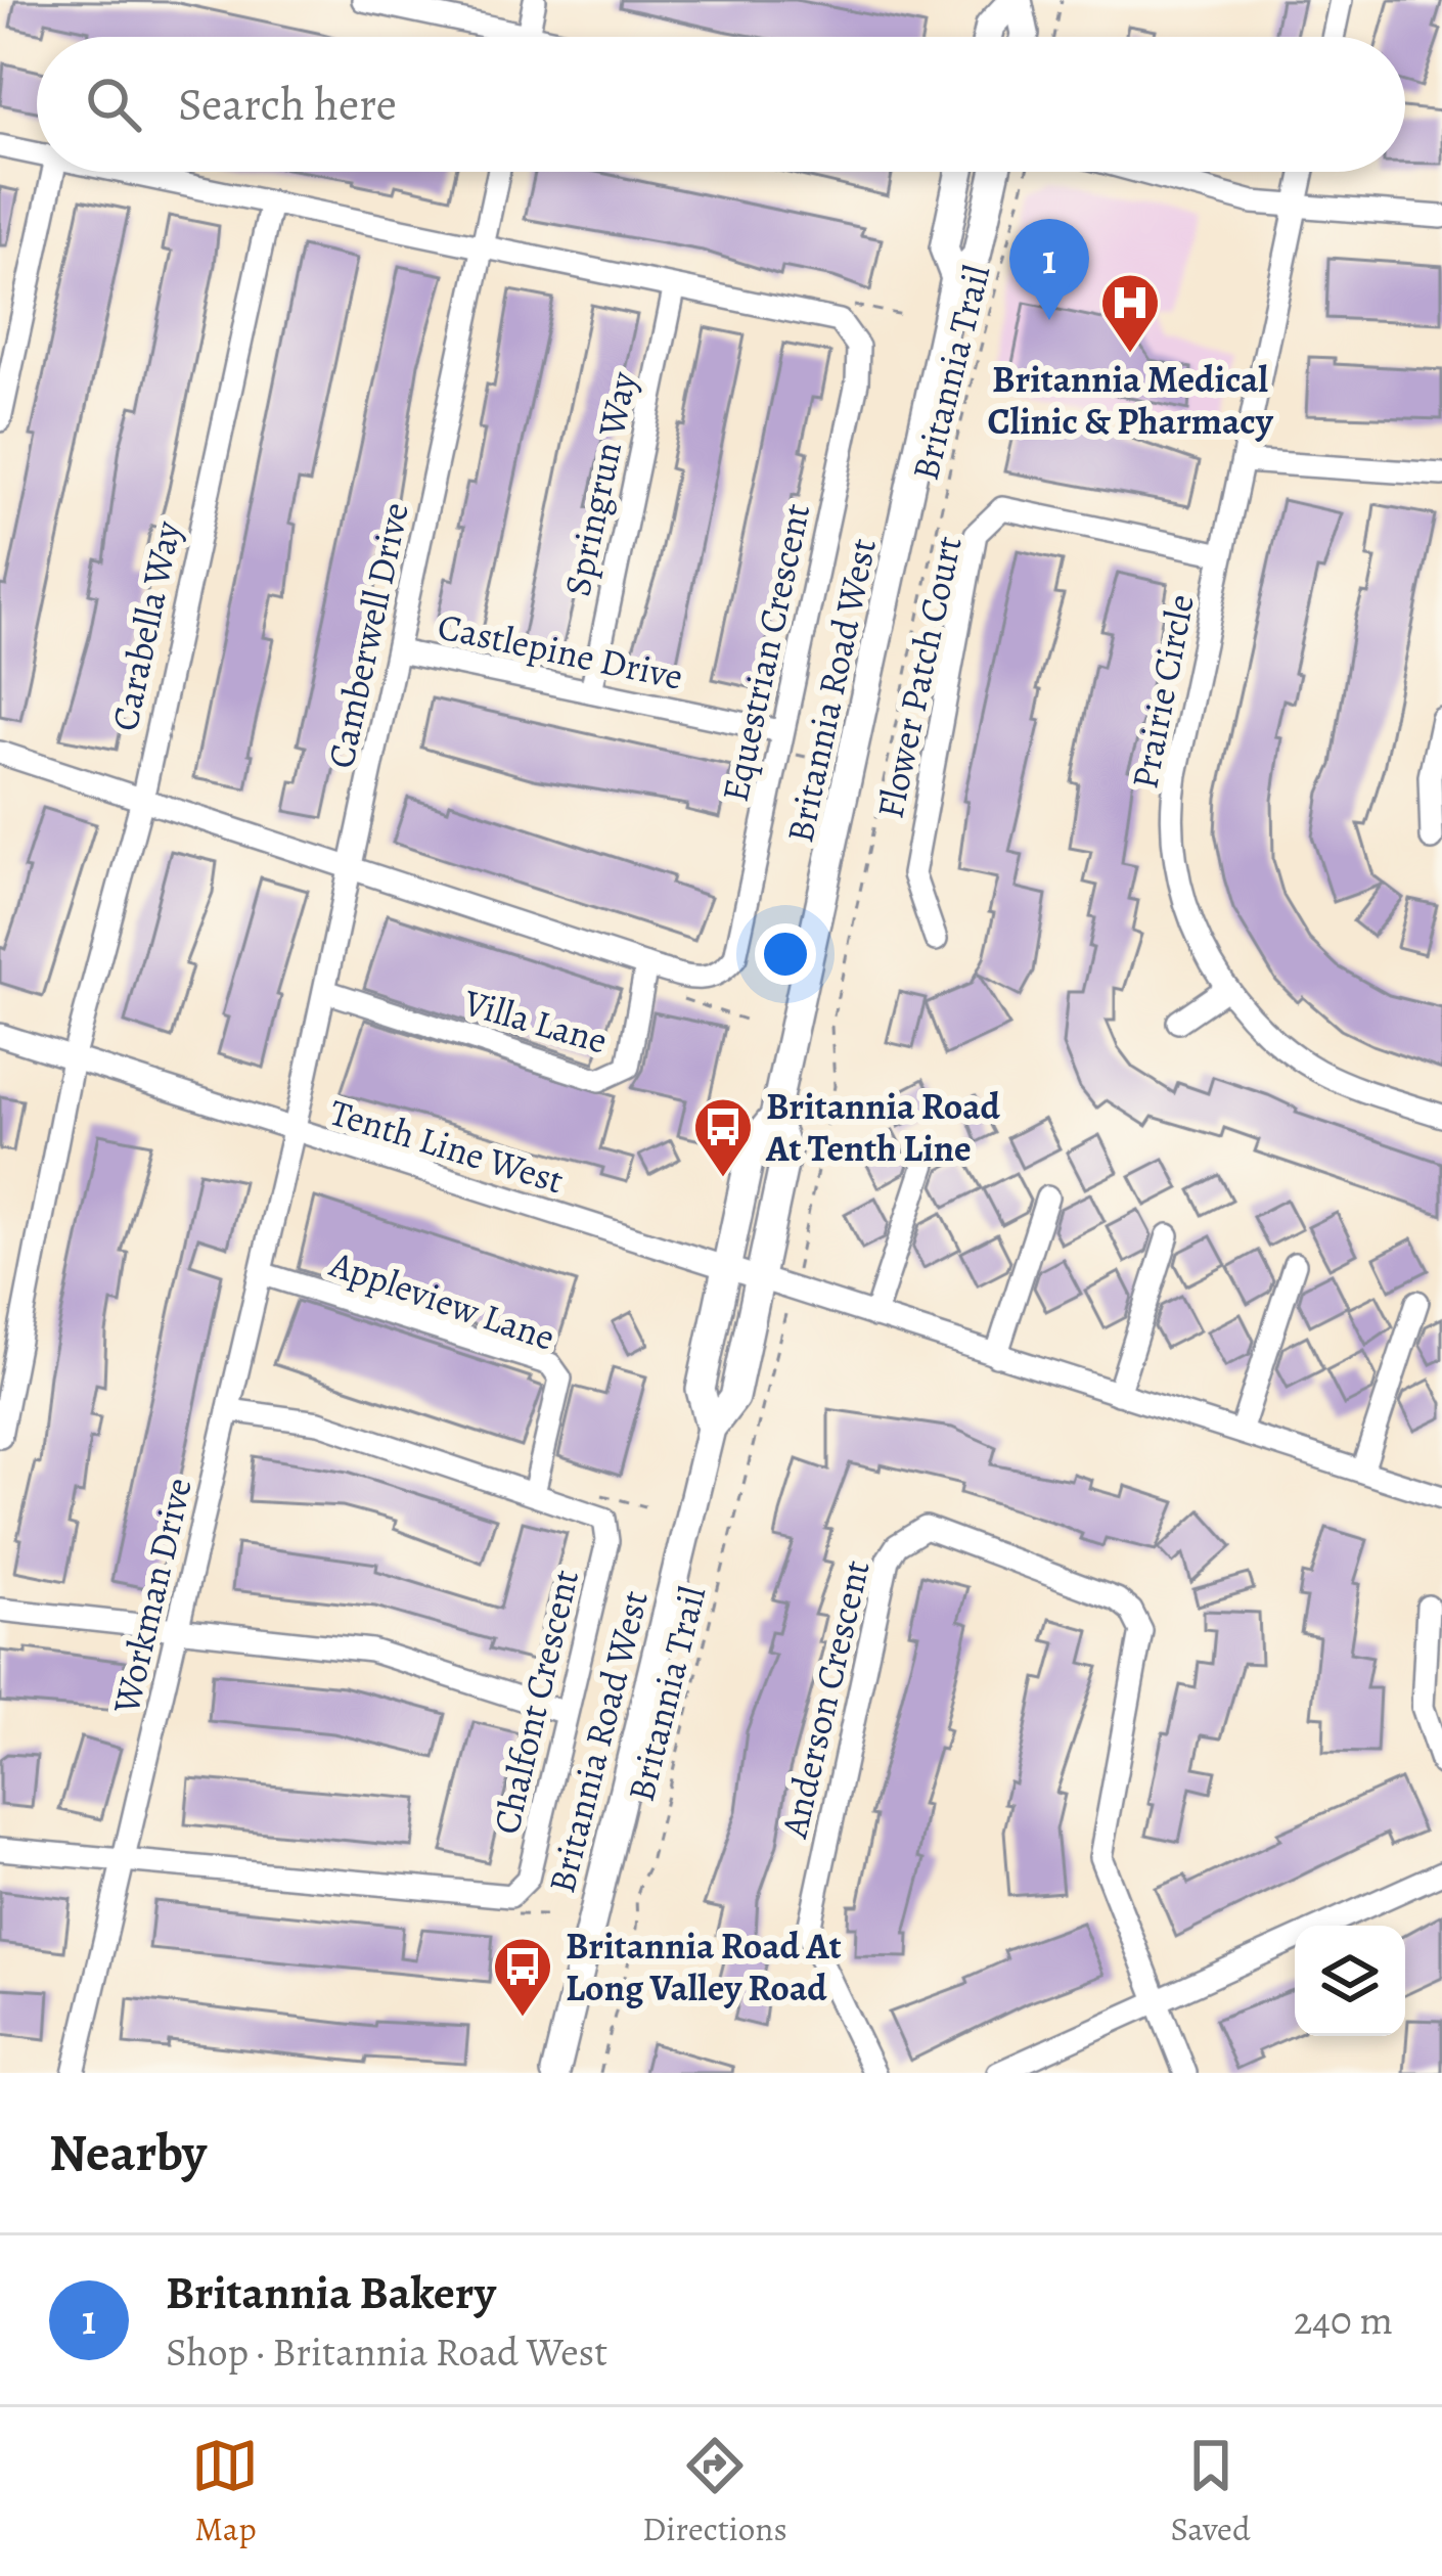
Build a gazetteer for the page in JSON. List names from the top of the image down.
{
  "streets": {
    "main road": ["Britannia Road West"],
    "street": [
      "Springrun Way",
      "Carabella Way",
      "Camberwell Drive",
      "Castlepine Drive",
      "Equestrian Crescent",
      "Flower Patch Court",
      "Prairie Circle",
      "Villa Lane",
      "Tenth Line West",
      "Appleview Lane",
      "Workman Drive",
      "Anderson Crescent",
      "Chalfont Crescent"
    ],
    "path": ["Britannia Trail"]
  },
  "crossings": [
    ["Springrun Way", "Castlepine Drive"],
    ["Carabella Way", "Equestrian Crescent"],
    ["Carabella Way", "Tenth Line West"],
    ["Camberwell Drive", "Castlepine Drive"],
    ["Camberwell Drive", "Equestrian Crescent"],
    ["Camberwell Drive", "Villa Lane"],
    ["Camberwell Drive", "Tenth Line West"],
    ["Camberwell Drive", "Workman Drive"],
    ["Castlepine Drive", "Equestrian Crescent"],
    ["Equestrian Crescent", "Villa Lane"],
    ["Flower Patch Court", "Prairie Circle"],
    ["Britannia Road West", "Tenth Line West"],
    ["Tenth Line West", "Workman Drive"],
    ["Appleview Lane", "Workman Drive"],
    ["Appleview Lane", "Chalfont Crescent"],
    ["Workman Drive", "Chalfont Crescent"]
  ],
  "places": {
    "hospital": ["Britannia Medical Clinic & Pharmacy"],
    "bus stop": ["Britannia Road At Tenth Line", "Britannia Road At Long Valley Road"]
  },
  "page": {
    "search": "Search here",
    "pins": "1",
    "heading": "Nearby",
    "list": [
      {
        "mark": "1",
        "name": "Britannia Bakery",
        "note": "Shop · Britannia Road West",
        "value": "240 m"
      }
    ],
    "nav": ["Map", "Directions", "Saved"]
  }
}
